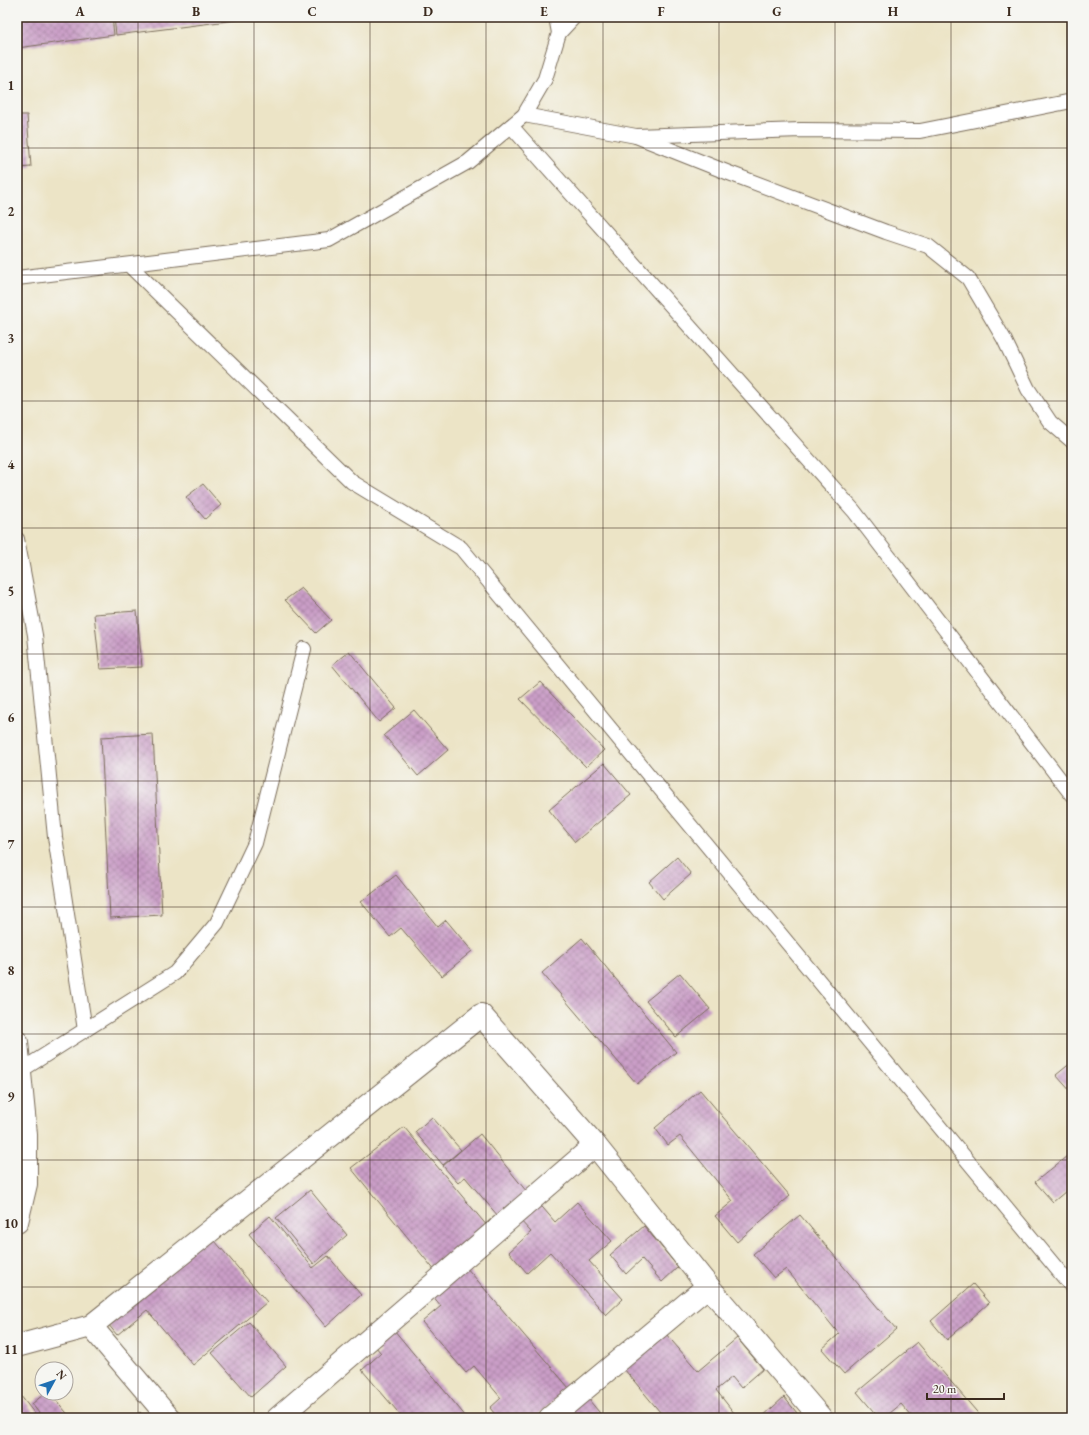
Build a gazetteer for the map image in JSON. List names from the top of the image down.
{
  "scale_bar": "20 m",
  "north": "top right",
  "grid": {
    "columns": [
      "A",
      "B",
      "C",
      "D",
      "E",
      "F",
      "G",
      "H",
      "I"
    ],
    "rows": [
      "1",
      "2",
      "3",
      "4",
      "5",
      "6",
      "7",
      "8",
      "9",
      "10",
      "11"
    ]
  }
}
